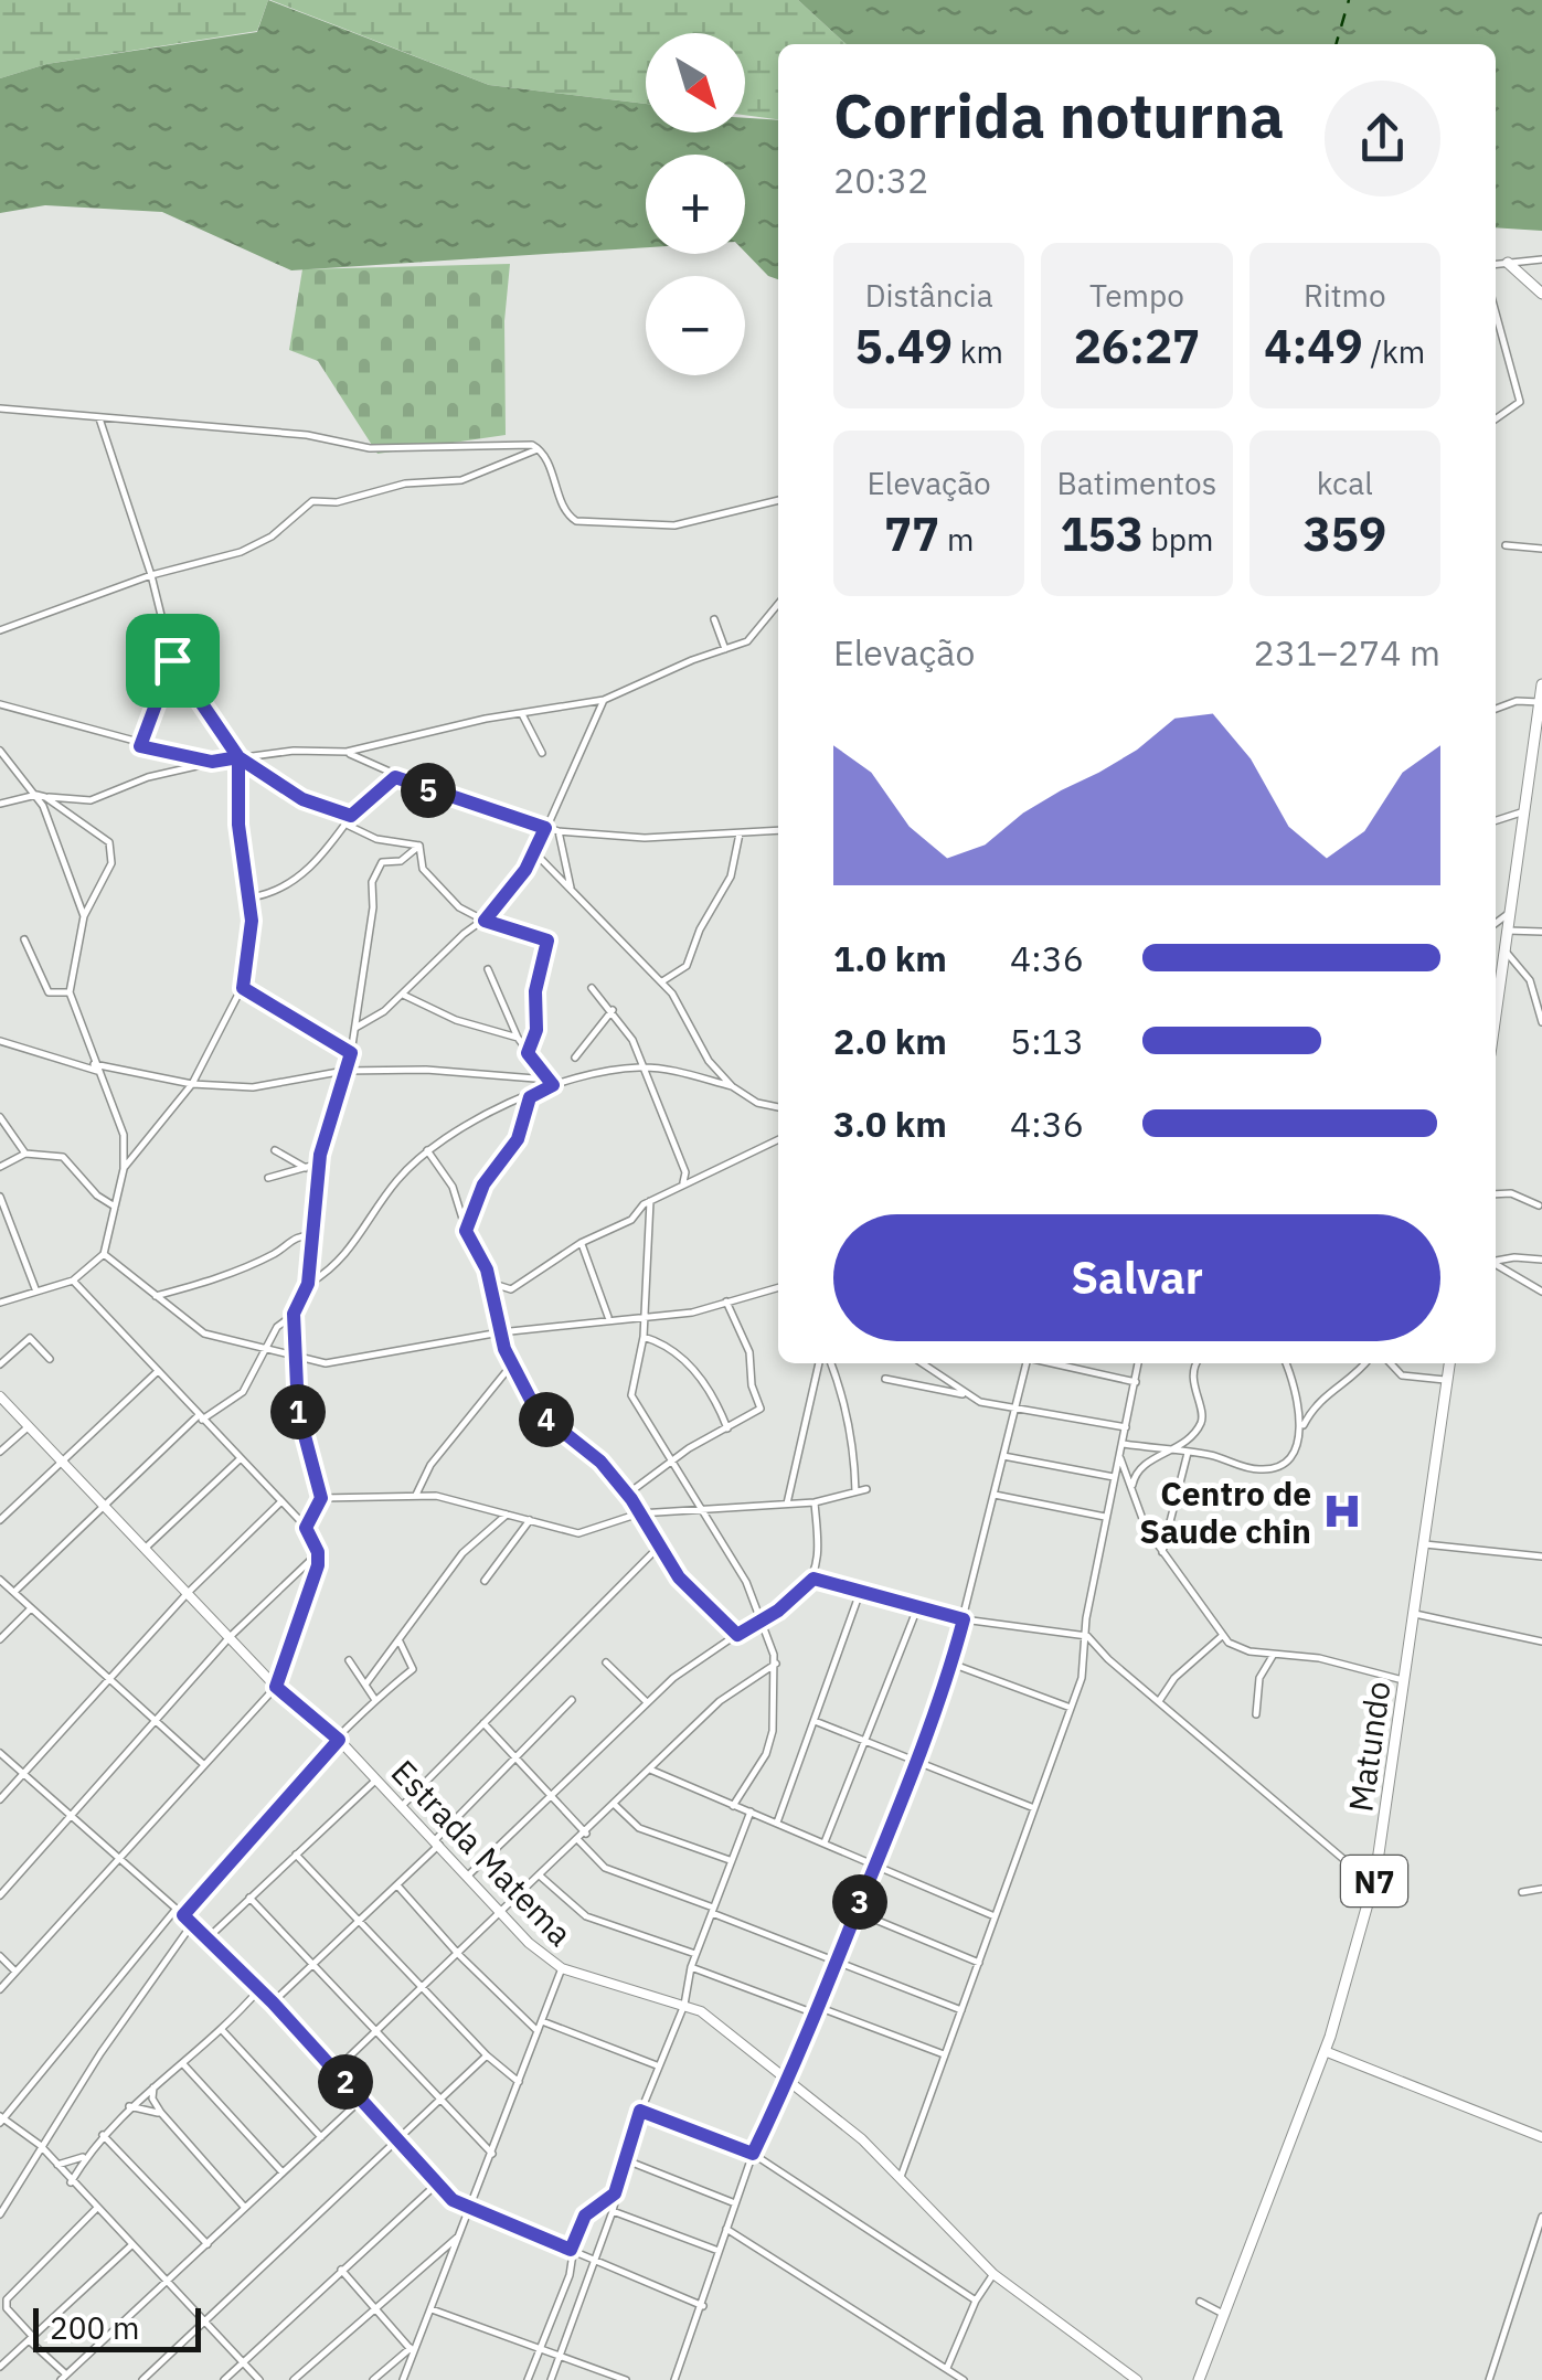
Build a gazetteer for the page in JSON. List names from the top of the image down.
{
  "streets": {
    "main road": ["Matundo", "N7"],
    "street": ["Estrada Matema"]
  },
  "places": {
    "hospital": ["Centro de Saude chin"]
  },
  "scale_bar": "200 m",
  "north": "bottom right",
  "page": {
    "map_buttons": ["+", "−"],
    "heading": ["Corrida noturna", "20:32"],
    "stats": [
      ["Distância", "5.49 km"],
      ["Tempo", "26:27"],
      ["Ritmo", "4:49 /km"],
      ["Elevação", "77 m"],
      ["Batimentos", "153 bpm"],
      ["kcal", "359"]
    ],
    "chart": ["Elevação", "231–274 m"],
    "pins": [
      "5",
      "1",
      "4",
      "3",
      "2"
    ],
    "list": [
      {
        "name": "1.0 km",
        "note": "4:36"
      },
      {
        "name": "2.0 km",
        "note": "5:13"
      },
      {
        "name": "3.0 km",
        "note": "4:36"
      }
    ],
    "buttons": "Salvar",
    "scale": "200 m"
  }
}
